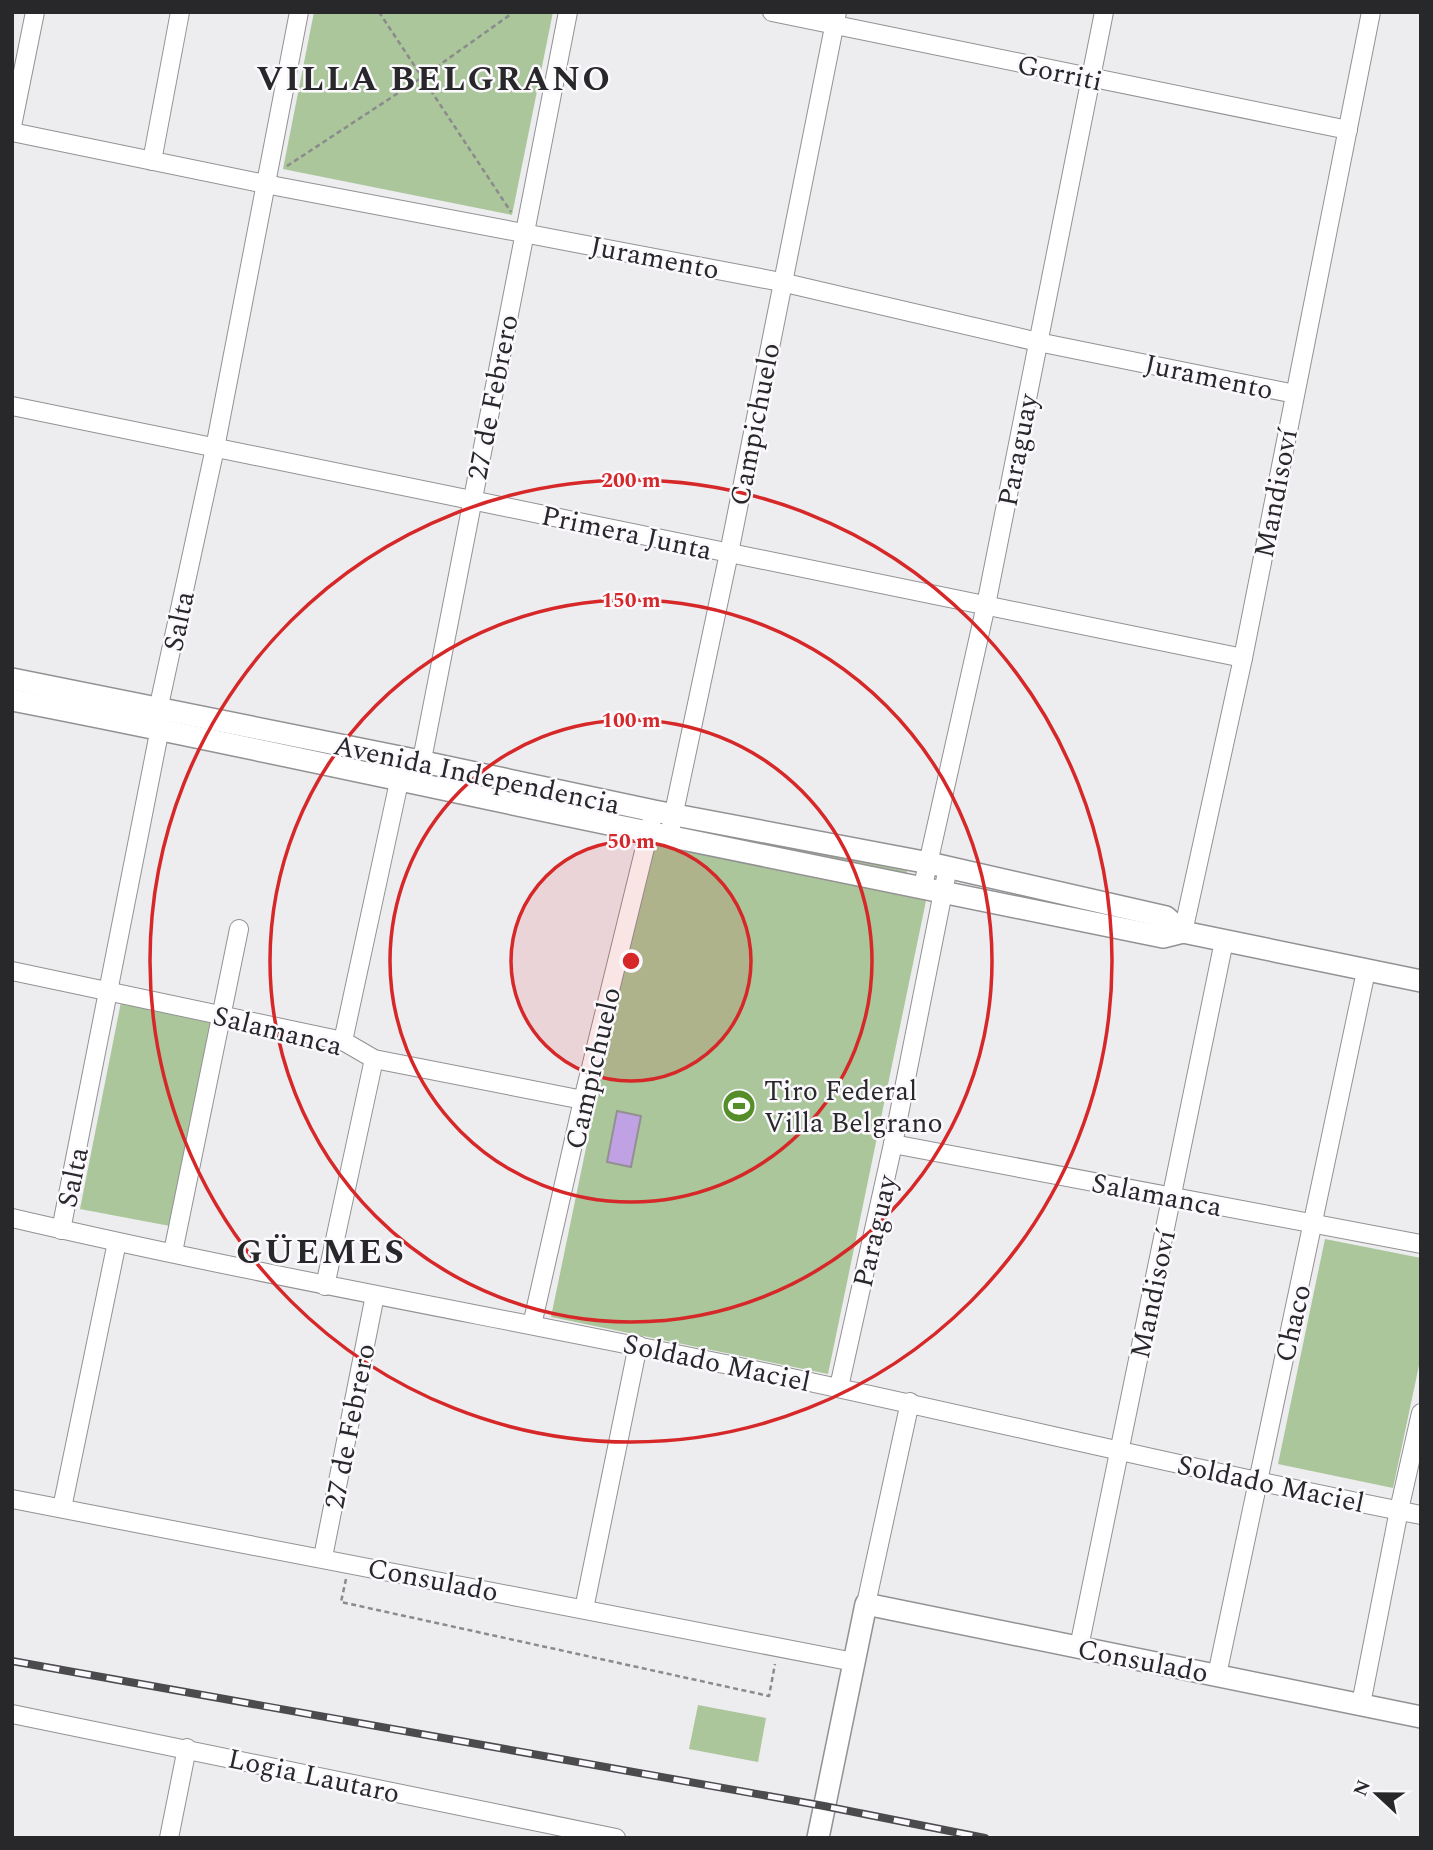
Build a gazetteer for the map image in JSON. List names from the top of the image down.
{
  "streets": {
    "street": [
      "Gorriti",
      "Juramento",
      "27 de Febrero",
      "Campichuelo",
      "Paraguay",
      "Mandisoví",
      "Primera Junta",
      "Salta",
      "Avenida Independencia",
      "Salamanca",
      "Chaco",
      "Soldado Maciel",
      "Consulado",
      "Logia Lautaro"
    ]
  },
  "crossings": [
    ["Gorriti", "Campichuelo"],
    ["Gorriti", "Paraguay"],
    ["Gorriti", "Mandisoví"],
    ["Juramento", "27 de Febrero"],
    ["Juramento", "Campichuelo"],
    ["Juramento", "Paraguay"],
    ["Juramento", "Mandisoví"],
    ["Juramento", "Salta"],
    ["27 de Febrero", "Primera Junta"],
    ["27 de Febrero", "Avenida Independencia"],
    ["27 de Febrero", "Salamanca"],
    ["27 de Febrero", "Soldado Maciel"],
    ["27 de Febrero", "Consulado"],
    ["Campichuelo", "Primera Junta"],
    ["Campichuelo", "Avenida Independencia"],
    ["Campichuelo", "Salamanca"],
    ["Campichuelo", "Soldado Maciel"],
    ["Paraguay", "Primera Junta"],
    ["Paraguay", "Avenida Independencia"],
    ["Paraguay", "Salamanca"],
    ["Paraguay", "Soldado Maciel"],
    ["Mandisoví", "Primera Junta"],
    ["Mandisoví", "Avenida Independencia"],
    ["Mandisoví", "Salamanca"],
    ["Mandisoví", "Soldado Maciel"],
    ["Mandisoví", "Consulado"],
    ["Primera Junta", "Salta"],
    ["Salta", "Avenida Independencia"],
    ["Salta", "Salamanca"],
    ["Salta", "Soldado Maciel"],
    ["Avenida Independencia", "Chaco"],
    ["Salamanca", "Chaco"],
    ["Chaco", "Soldado Maciel"],
    ["Chaco", "Consulado"]
  ],
  "districts": ["VILLA BELGRANO", "GÜEMES"],
  "places": {
    "sports": ["Tiro Federal Villa Belgrano"]
  },
  "north": "left",
  "rings": [
    "200 m",
    "150 m",
    "100 m",
    "50 m"
  ]
}
